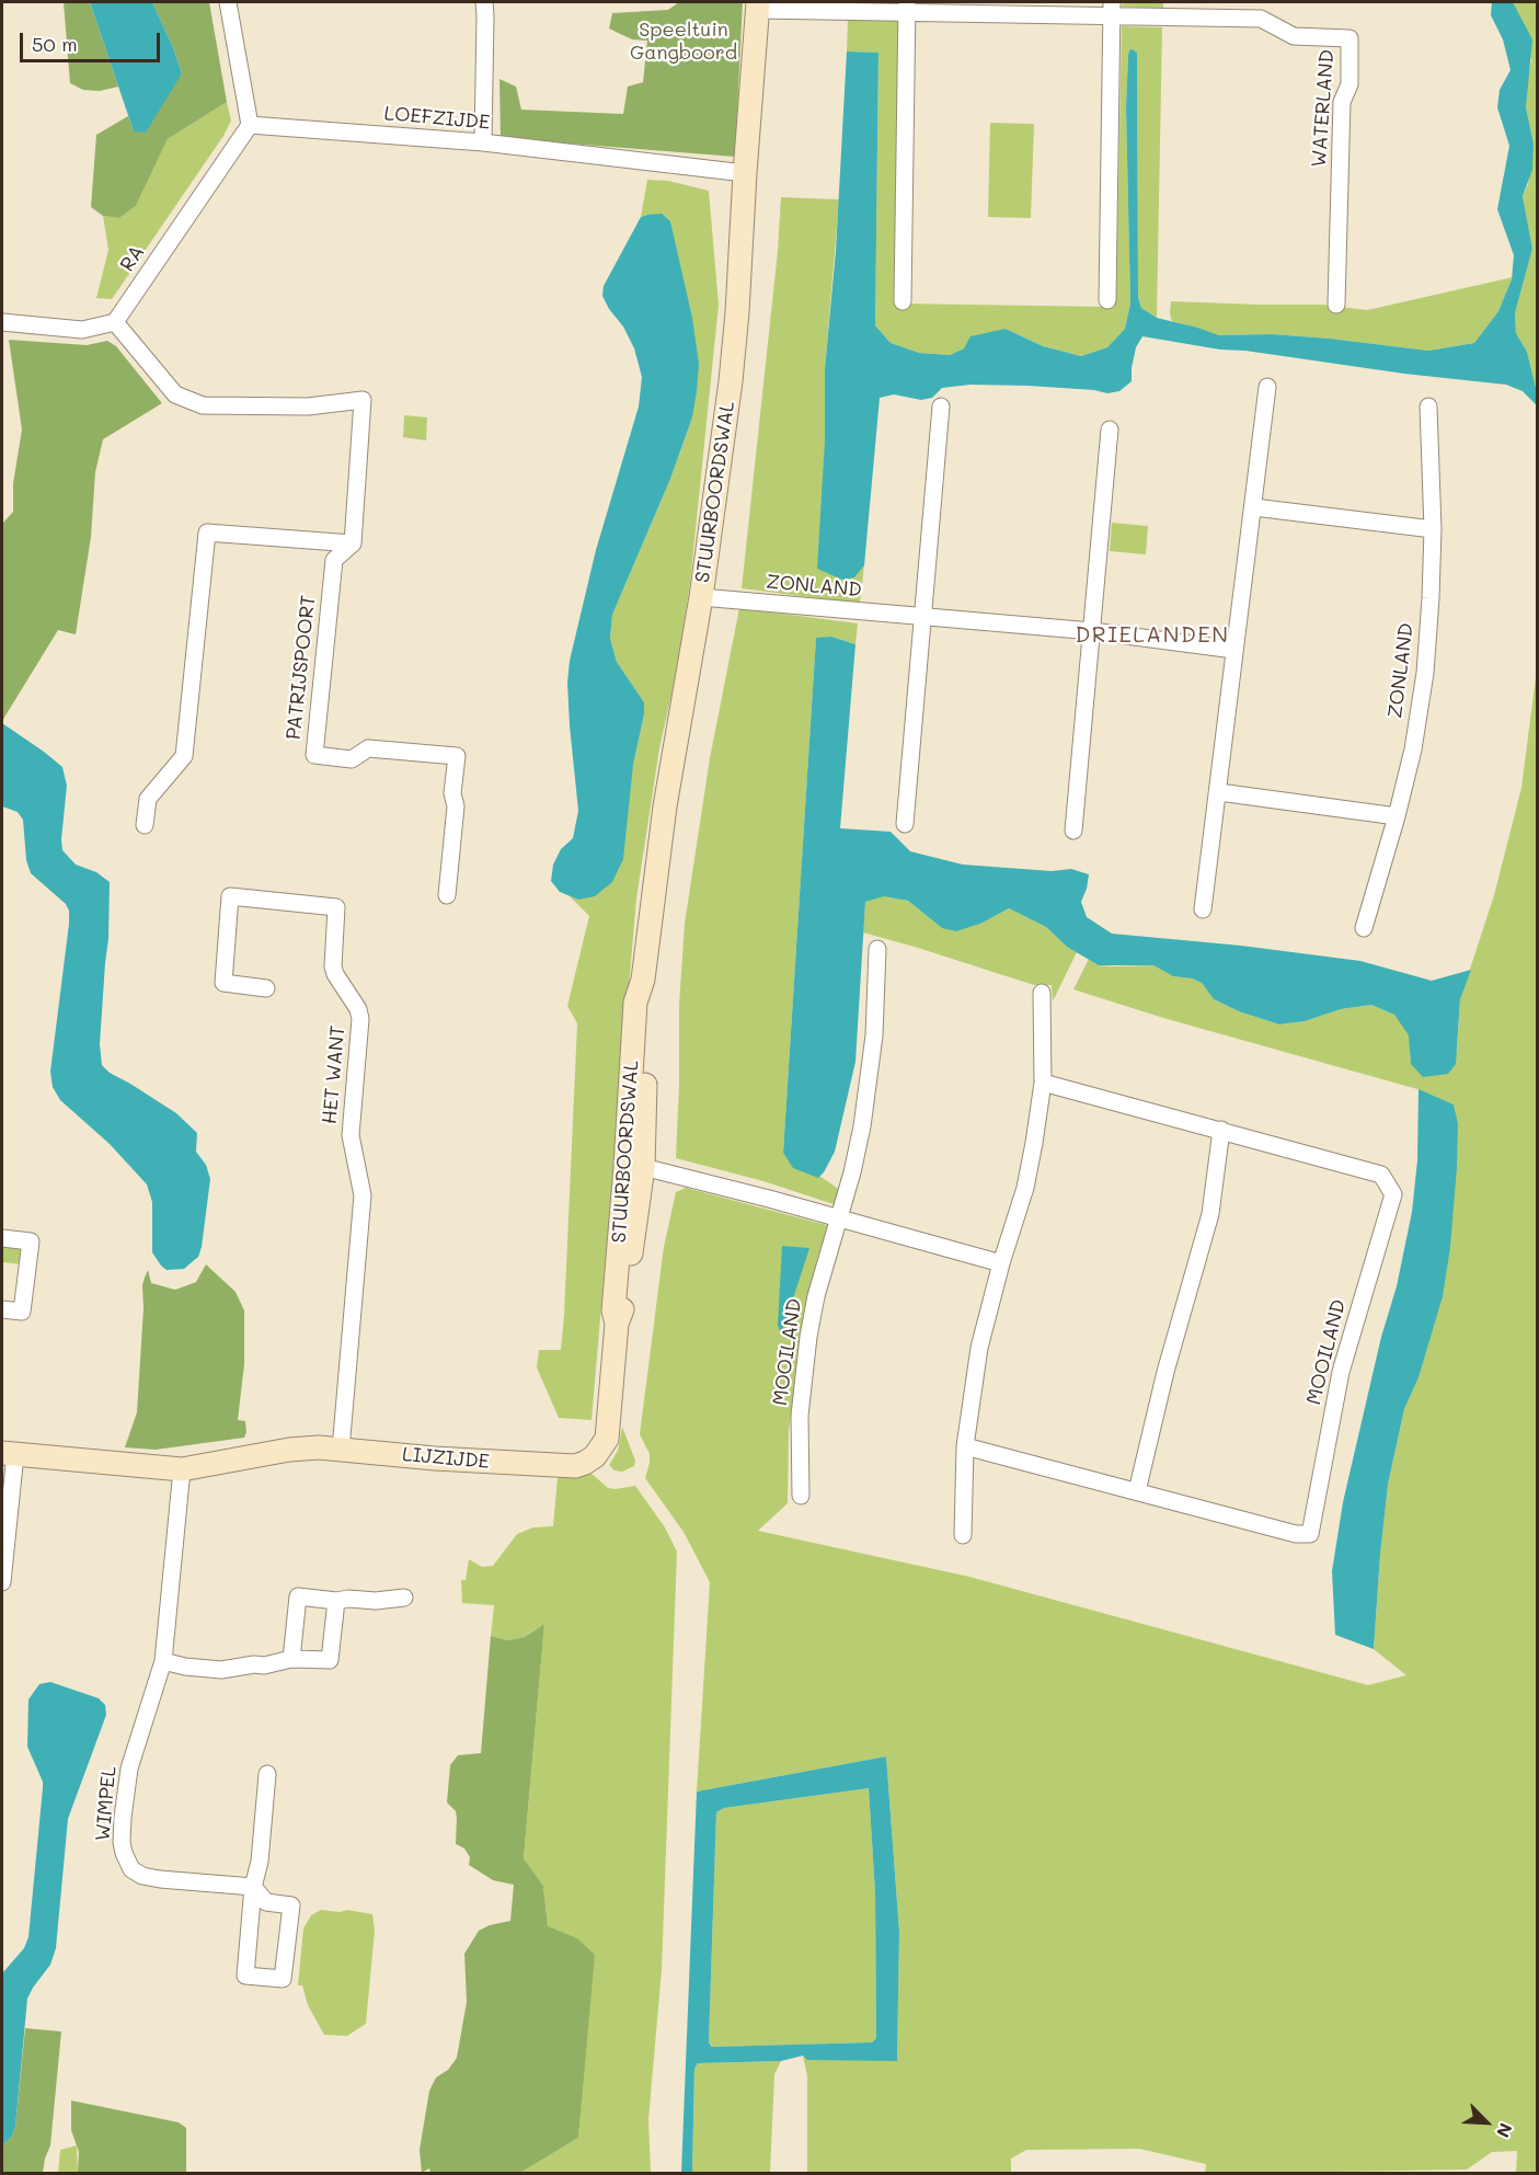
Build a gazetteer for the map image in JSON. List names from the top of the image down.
{
  "streets": {
    "street": [
      "WATERLAND",
      "LOEFZIJDE",
      "RA",
      "STUURBOORDSWAL",
      "ZONLAND",
      "PATRIJSPOORT",
      "HET WANT",
      "MOOILAND",
      "LIJZIJDE",
      "WIMPEL"
    ]
  },
  "crossings": [
    ["WATERLAND", "STUURBOORDSWAL"],
    ["LOEFZIJDE", "RA"],
    ["LOEFZIJDE", "STUURBOORDSWAL"],
    ["STUURBOORDSWAL", "ZONLAND"],
    ["STUURBOORDSWAL", "LIJZIJDE"],
    ["HET WANT", "LIJZIJDE"],
    ["LIJZIJDE", "WIMPEL"]
  ],
  "districts": ["DRIELANDEN"],
  "parks": ["Speeltuin Gangboord"],
  "scale_bar": "50 m",
  "north": "bottom right"
}
